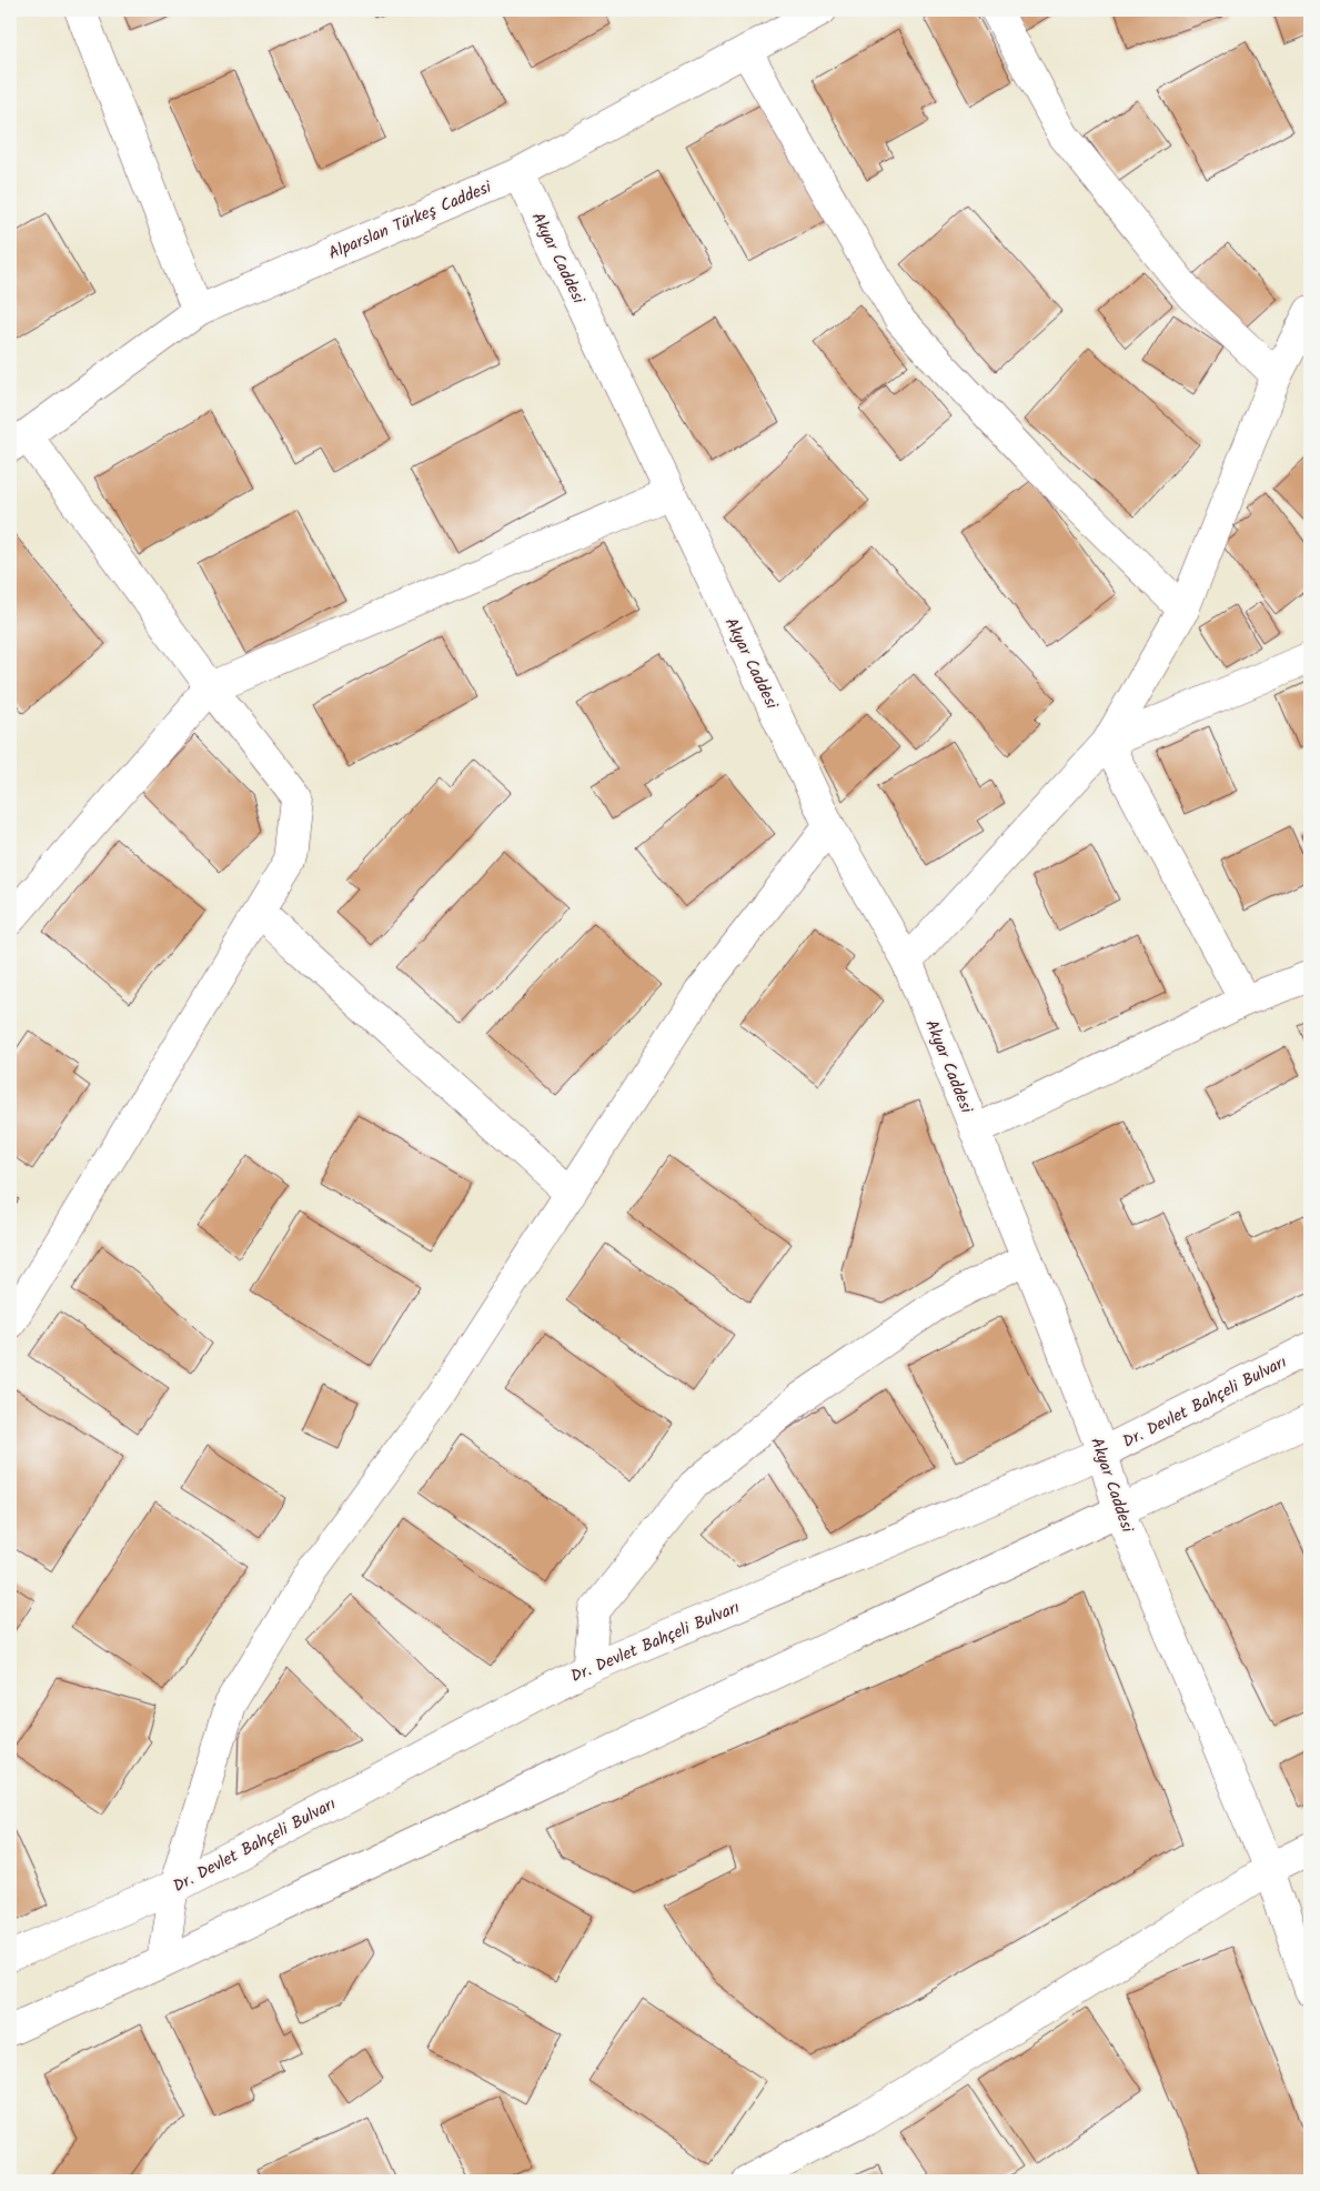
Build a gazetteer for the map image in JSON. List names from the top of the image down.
{
  "streets": {
    "street": ["Alparslan Türkeş Caddesi", "Akyar Caddesi", "Dr. Devlet Bahçeli Bulvarı"]
  },
  "crossings": [
    ["Alparslan Türkeş Caddesi", "Akyar Caddesi"],
    ["Akyar Caddesi", "Dr. Devlet Bahçeli Bulvarı"]
  ]
}
